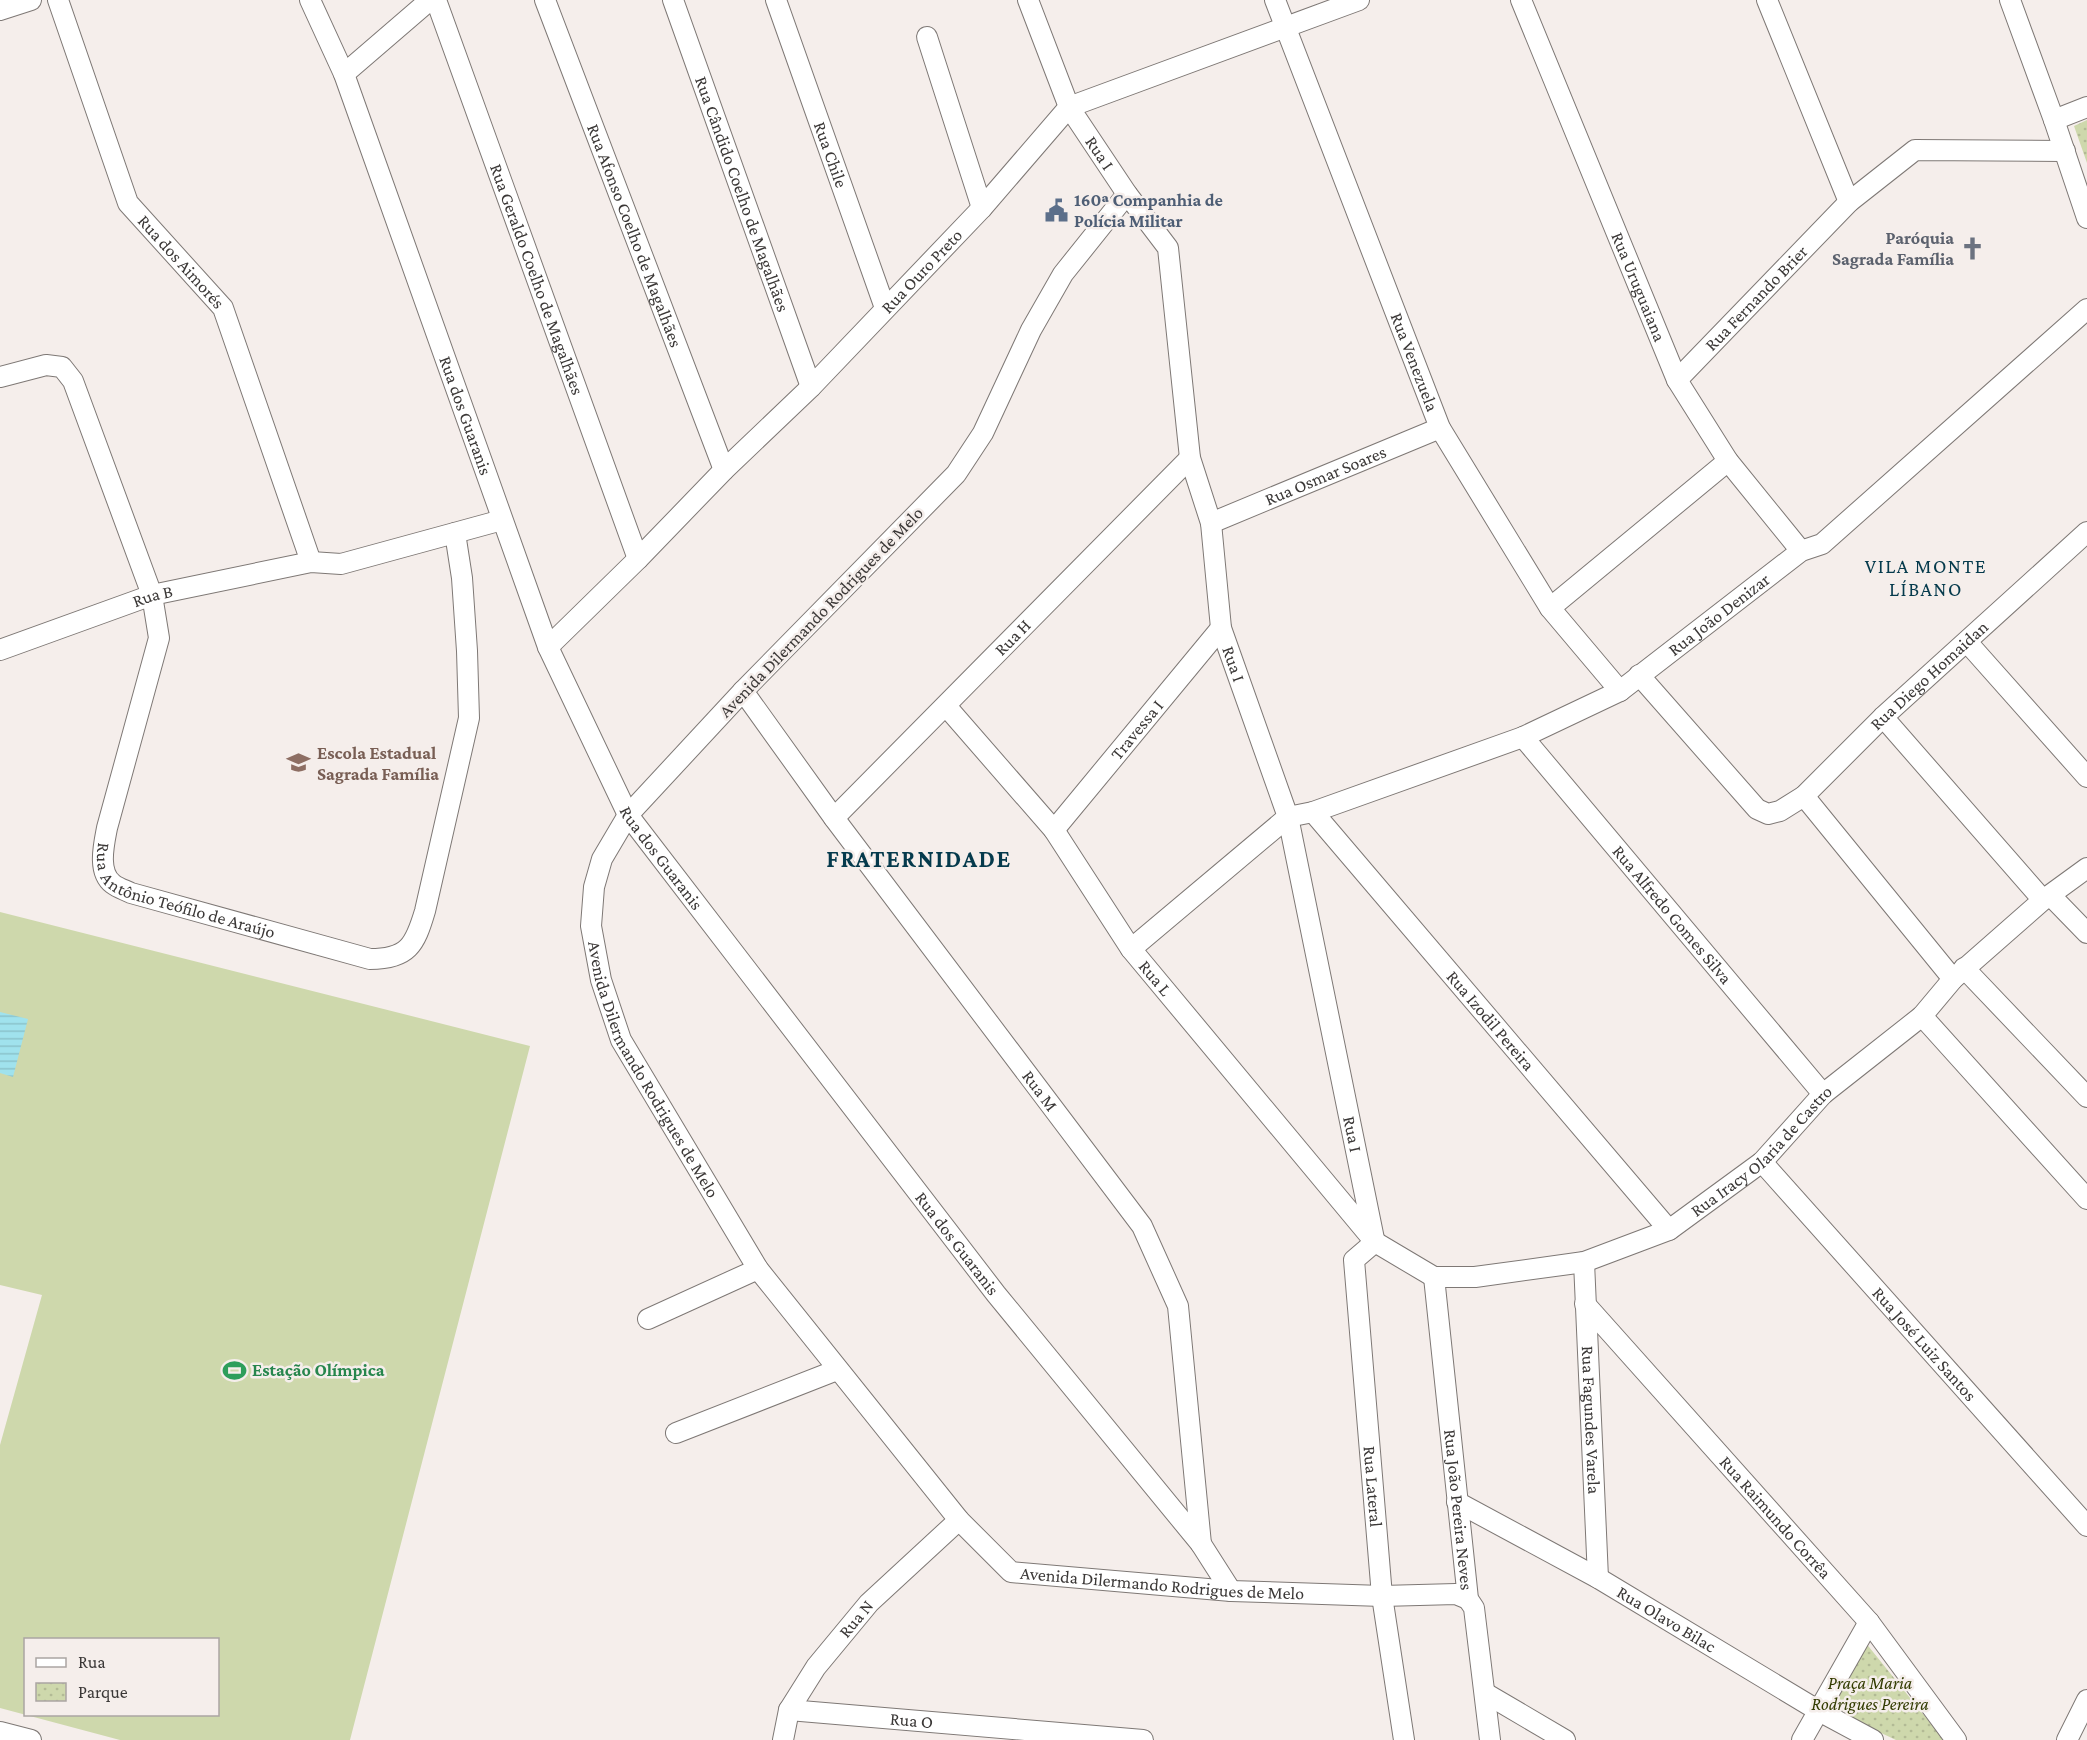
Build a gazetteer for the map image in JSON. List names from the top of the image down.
{
  "streets": {
    "street": [
      "Rua I",
      "Rua Chile",
      "Rua Cândido Coelho de Magalhães",
      "Rua Afonso Coelho de Magalhães",
      "Rua dos Aimorés",
      "Rua Ouro Preto",
      "Rua Geraldo Coelho de Magalhães",
      "Rua Uruguaiana",
      "Rua Fernando Brier",
      "Rua Venezuela",
      "Rua dos Guaranis",
      "Rua Osmar Soares",
      "Rua B",
      "Avenida Dilermando Rodrigues de Melo",
      "Rua João Denizar",
      "Rua H",
      "Rua Diego Homaidan",
      "Travessa I",
      "Rua Antônio Teófilo de Araújo",
      "Rua Alfredo Gomes Silva",
      "Rua L",
      "Rua Izodil Pereira",
      "Rua M",
      "Rua Iracy Olaria de Castro",
      "Rua José Luiz Santos",
      "Rua Fagundes Varela",
      "Rua Lateral",
      "Rua João Pereira Neves",
      "Rua Raimundo Corrêa",
      "Rua N",
      "Rua Olavo Bilac",
      "Rua O"
    ]
  },
  "crossings": [
    ["Rua I", "Rua Ouro Preto"],
    ["Rua I", "Rua Osmar Soares"],
    ["Rua I", "Avenida Dilermando Rodrigues de Melo"],
    ["Rua I", "Rua João Denizar"],
    ["Rua I", "Rua H"],
    ["Rua I", "Travessa I"],
    ["Rua I", "Rua L"],
    ["Rua I", "Rua Lateral"],
    ["Rua Chile", "Rua Ouro Preto"],
    ["Rua Cândido Coelho de Magalhães", "Rua Ouro Preto"],
    ["Rua Afonso Coelho de Magalhães", "Rua Ouro Preto"],
    ["Rua dos Aimorés", "Rua B"],
    ["Rua Ouro Preto", "Rua Geraldo Coelho de Magalhães"],
    ["Rua Ouro Preto", "Rua Venezuela"],
    ["Rua Ouro Preto", "Rua dos Guaranis"],
    ["Rua Uruguaiana", "Rua Fernando Brier"],
    ["Rua Uruguaiana", "Rua João Denizar"],
    ["Rua Venezuela", "Rua Osmar Soares"],
    ["Rua Venezuela", "Rua João Denizar"],
    ["Rua dos Guaranis", "Rua B"],
    ["Rua dos Guaranis", "Avenida Dilermando Rodrigues de Melo"],
    ["Rua dos Guaranis", "Rua M"],
    ["Rua B", "Rua Antônio Teófilo de Araújo"],
    ["Avenida Dilermando Rodrigues de Melo", "Rua M"],
    ["Avenida Dilermando Rodrigues de Melo", "Rua Lateral"],
    ["Avenida Dilermando Rodrigues de Melo", "Rua João Pereira Neves"],
    ["Avenida Dilermando Rodrigues de Melo", "Rua N"],
    ["Rua João Denizar", "Rua Diego Homaidan"],
    ["Rua João Denizar", "Rua Alfredo Gomes Silva"],
    ["Rua João Denizar", "Rua Izodil Pereira"],
    ["Rua H", "Rua L"],
    ["Rua H", "Rua M"],
    ["Travessa I", "Rua L"],
    ["Rua Alfredo Gomes Silva", "Rua Iracy Olaria de Castro"],
    ["Rua L", "Rua Lateral"],
    ["Rua Izodil Pereira", "Rua Iracy Olaria de Castro"],
    ["Rua Iracy Olaria de Castro", "Rua José Luiz Santos"],
    ["Rua Iracy Olaria de Castro", "Rua Fagundes Varela"],
    ["Rua Iracy Olaria de Castro", "Rua João Pereira Neves"],
    ["Rua Fagundes Varela", "Rua Raimundo Corrêa"],
    ["Rua Fagundes Varela", "Rua Olavo Bilac"],
    ["Rua João Pereira Neves", "Rua Olavo Bilac"],
    ["Rua N", "Rua O"]
  ],
  "districts": ["VILA MONTE LÍBANO", "FRATERNIDADE"],
  "parks": ["Praça Maria Rodrigues Pereira"],
  "places": {
    "public building": ["160ª Companhia de Polícia Militar"],
    "church": ["Paróquia Sagrada Família"],
    "school or university": ["Escola Estadual Sagrada Família"],
    "sports": ["Estação Olímpica"]
  },
  "legend": ["Rua", "Parque"]
}
